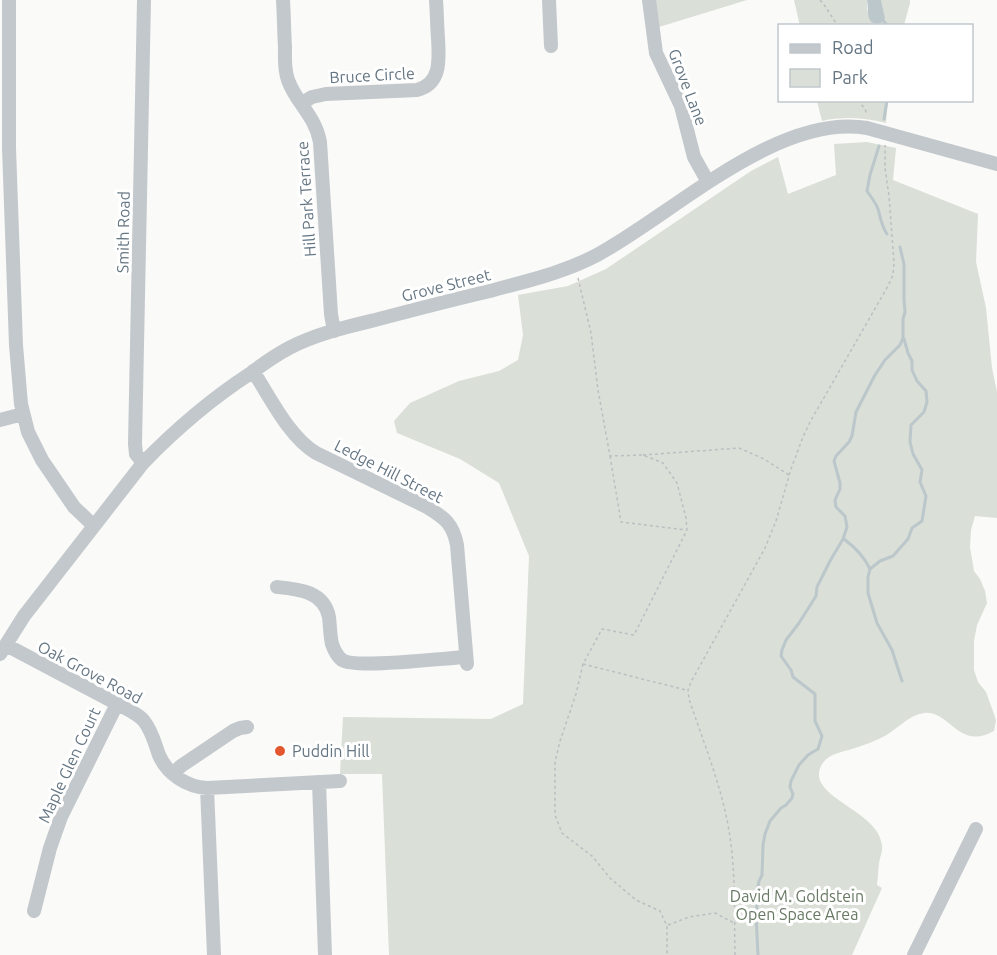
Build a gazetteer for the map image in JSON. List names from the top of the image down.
{
  "streets": {
    "street": [
      "Bruce Circle",
      "Grove Lane",
      "Hill Park Terrace",
      "Smith Road",
      "Grove Street",
      "Ledge Hill Street",
      "Oak Grove Road",
      "Maple Glen Court"
    ]
  },
  "crossings": [
    ["Bruce Circle", "Hill Park Terrace"],
    ["Grove Lane", "Grove Street"],
    ["Hill Park Terrace", "Grove Street"],
    ["Smith Road", "Grove Street"],
    ["Grove Street", "Ledge Hill Street"],
    ["Grove Street", "Oak Grove Road"],
    ["Oak Grove Road", "Maple Glen Court"]
  ],
  "parks": ["David M. Goldstein Open Space Area"],
  "places": ["Puddin Hill"],
  "legend": ["Road", "Park"]
}
